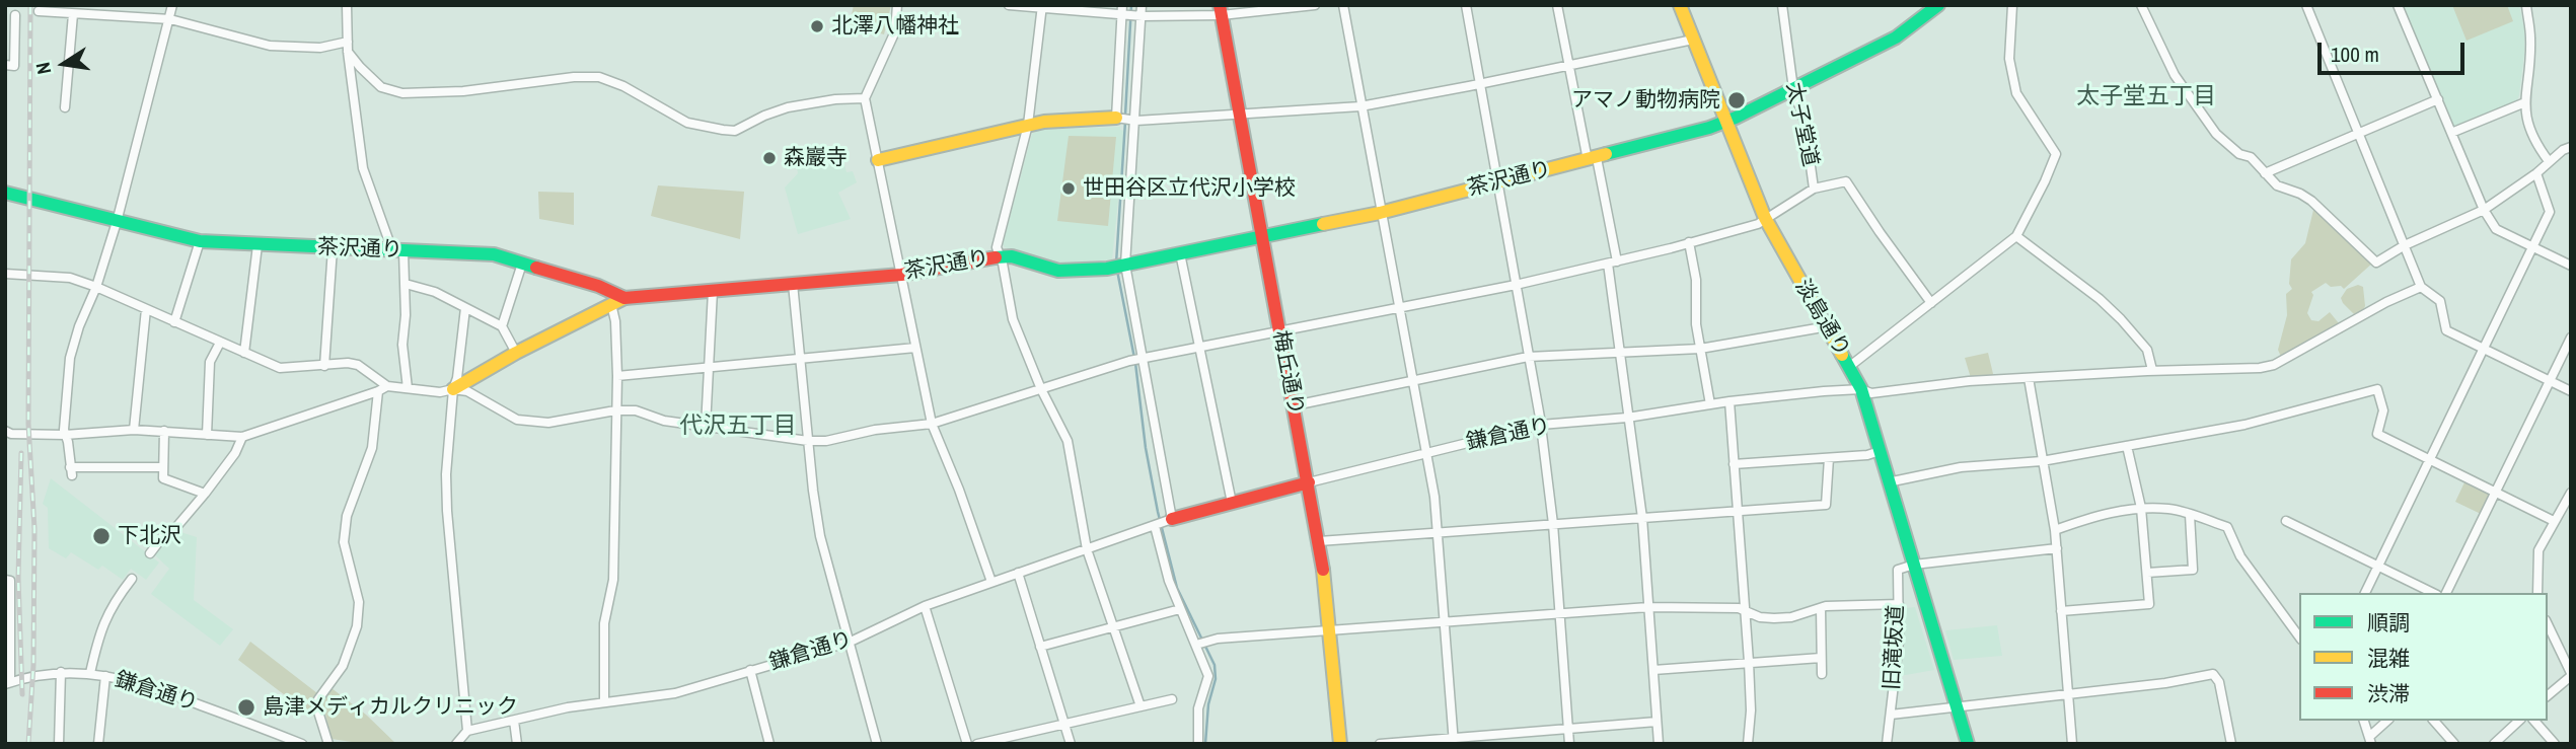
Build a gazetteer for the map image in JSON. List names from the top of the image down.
{
  "streets": {
    "street": [
      "太子堂道",
      "茶沢通り",
      "淡島通り",
      "梅丘通り",
      "鎌倉通り",
      "旧滝坂道"
    ]
  },
  "crossings": [
    ["太子堂道", "茶沢通り"],
    ["太子堂道", "淡島通り"],
    ["太子堂道", "梅丘通り"],
    ["茶沢通り", "淡島通り"],
    ["茶沢通り", "梅丘通り"],
    ["淡島通り", "鎌倉通り"],
    ["淡島通り", "旧滝坂道"],
    ["梅丘通り", "鎌倉通り"]
  ],
  "districts": ["太子堂五丁目", "代沢五丁目"],
  "places": [
    "北澤八幡神社",
    "アマノ動物病院",
    "森巖寺",
    "世田谷区立代沢小学校",
    "下北沢",
    "島津メディカルクリニック"
  ],
  "legend": ["順調", "混雑", "渋滞"],
  "scale_bar": "100 m",
  "north": "left"
}
